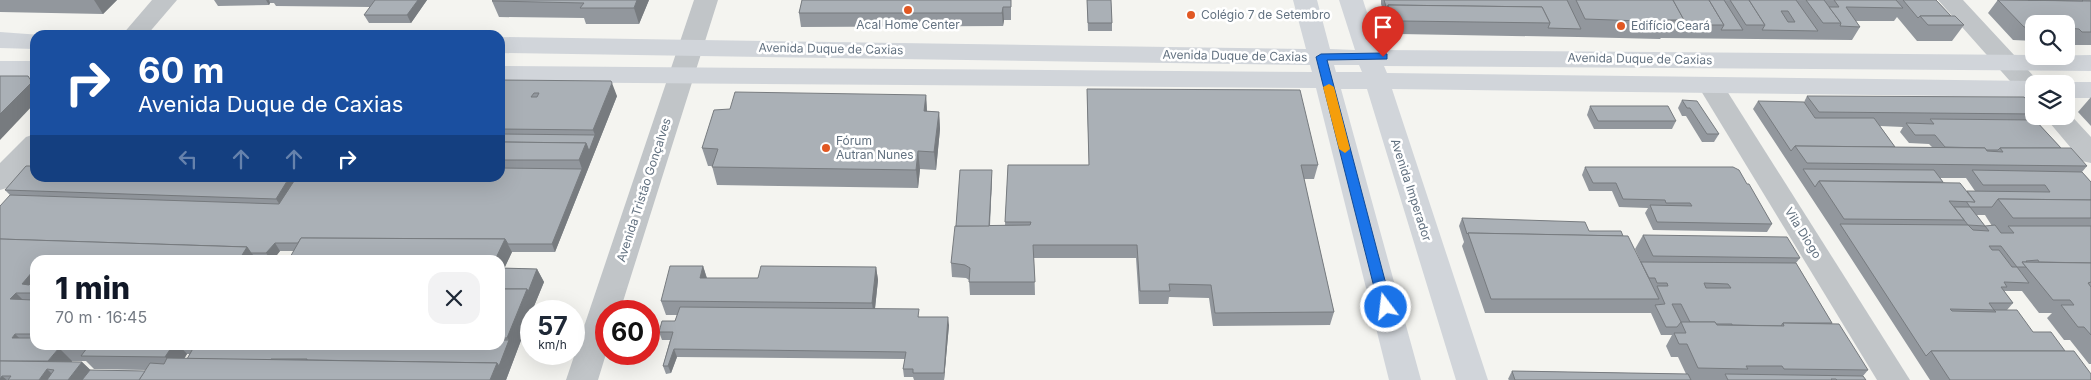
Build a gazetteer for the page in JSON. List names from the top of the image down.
{
  "streets": {
    "main road": ["Avenida Duque de Caxias", "Avenida Imperador"],
    "street": ["Avenida Tristão Gonçalves", "Vila Diogo"]
  },
  "crossings": [
    ["Avenida Duque de Caxias", "Avenida Tristão Gonçalves"],
    ["Avenida Duque de Caxias", "Avenida Imperador"],
    ["Avenida Duque de Caxias", "Vila Diogo"]
  ],
  "places": [
    "Acal Home Center",
    "Colégio 7 de Setembro",
    "Edifício Ceará",
    "Fórum Autran Nunes"
  ],
  "page": {
    "turn": ["60 m", "Avenida Duque de Caxias"],
    "heading": ["1 min", "70 m · 16:45"],
    "speed": "57 km/h",
    "limit": "60"
  }
}
